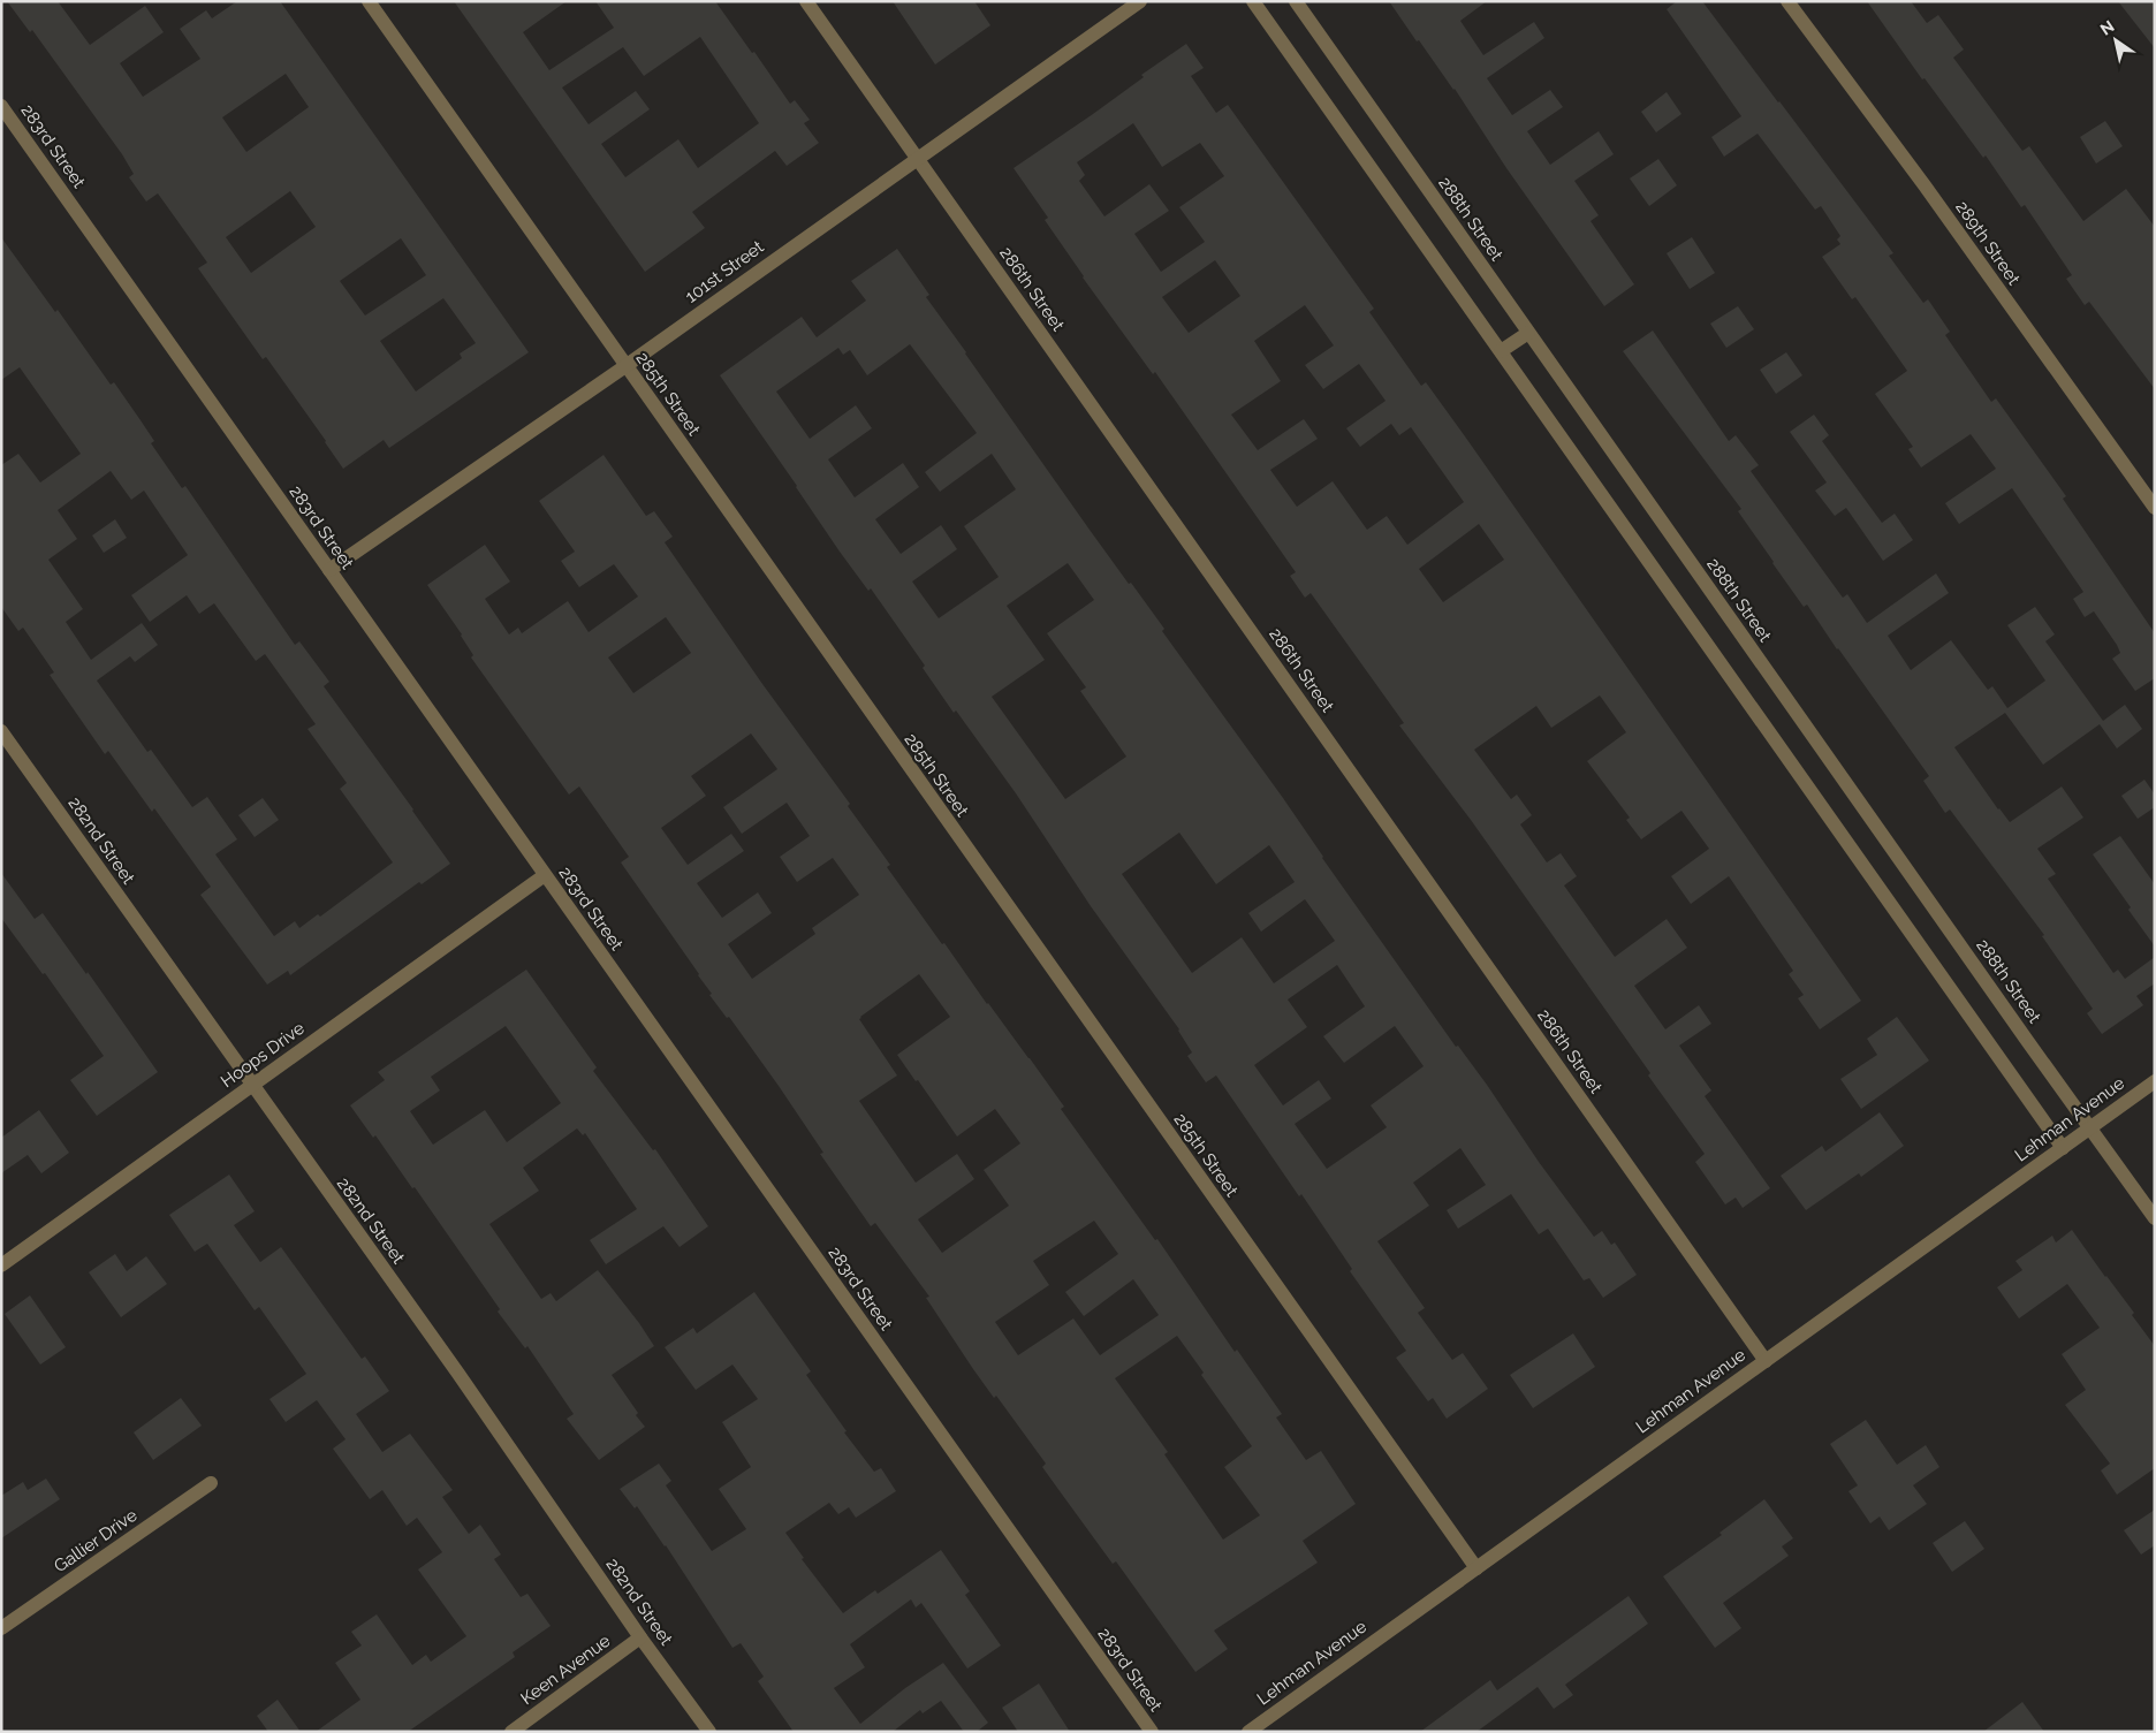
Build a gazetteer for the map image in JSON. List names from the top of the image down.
{
  "streets": {
    "street": [
      "283rd Street",
      "288th Street",
      "289th Street",
      "101st Street",
      "286th Street",
      "285th Street",
      "282nd Street",
      "Hoops Drive",
      "Lehman Avenue",
      "Gallier Drive",
      "Keen Avenue"
    ]
  },
  "crossings": [
    ["283rd Street", "101st Street"],
    ["283rd Street", "Hoops Drive"],
    ["288th Street", "Lehman Avenue"],
    ["101st Street", "286th Street"],
    ["101st Street", "285th Street"],
    ["286th Street", "Lehman Avenue"],
    ["285th Street", "Lehman Avenue"],
    ["282nd Street", "Hoops Drive"],
    ["282nd Street", "Keen Avenue"]
  ],
  "north": "top left"
}
